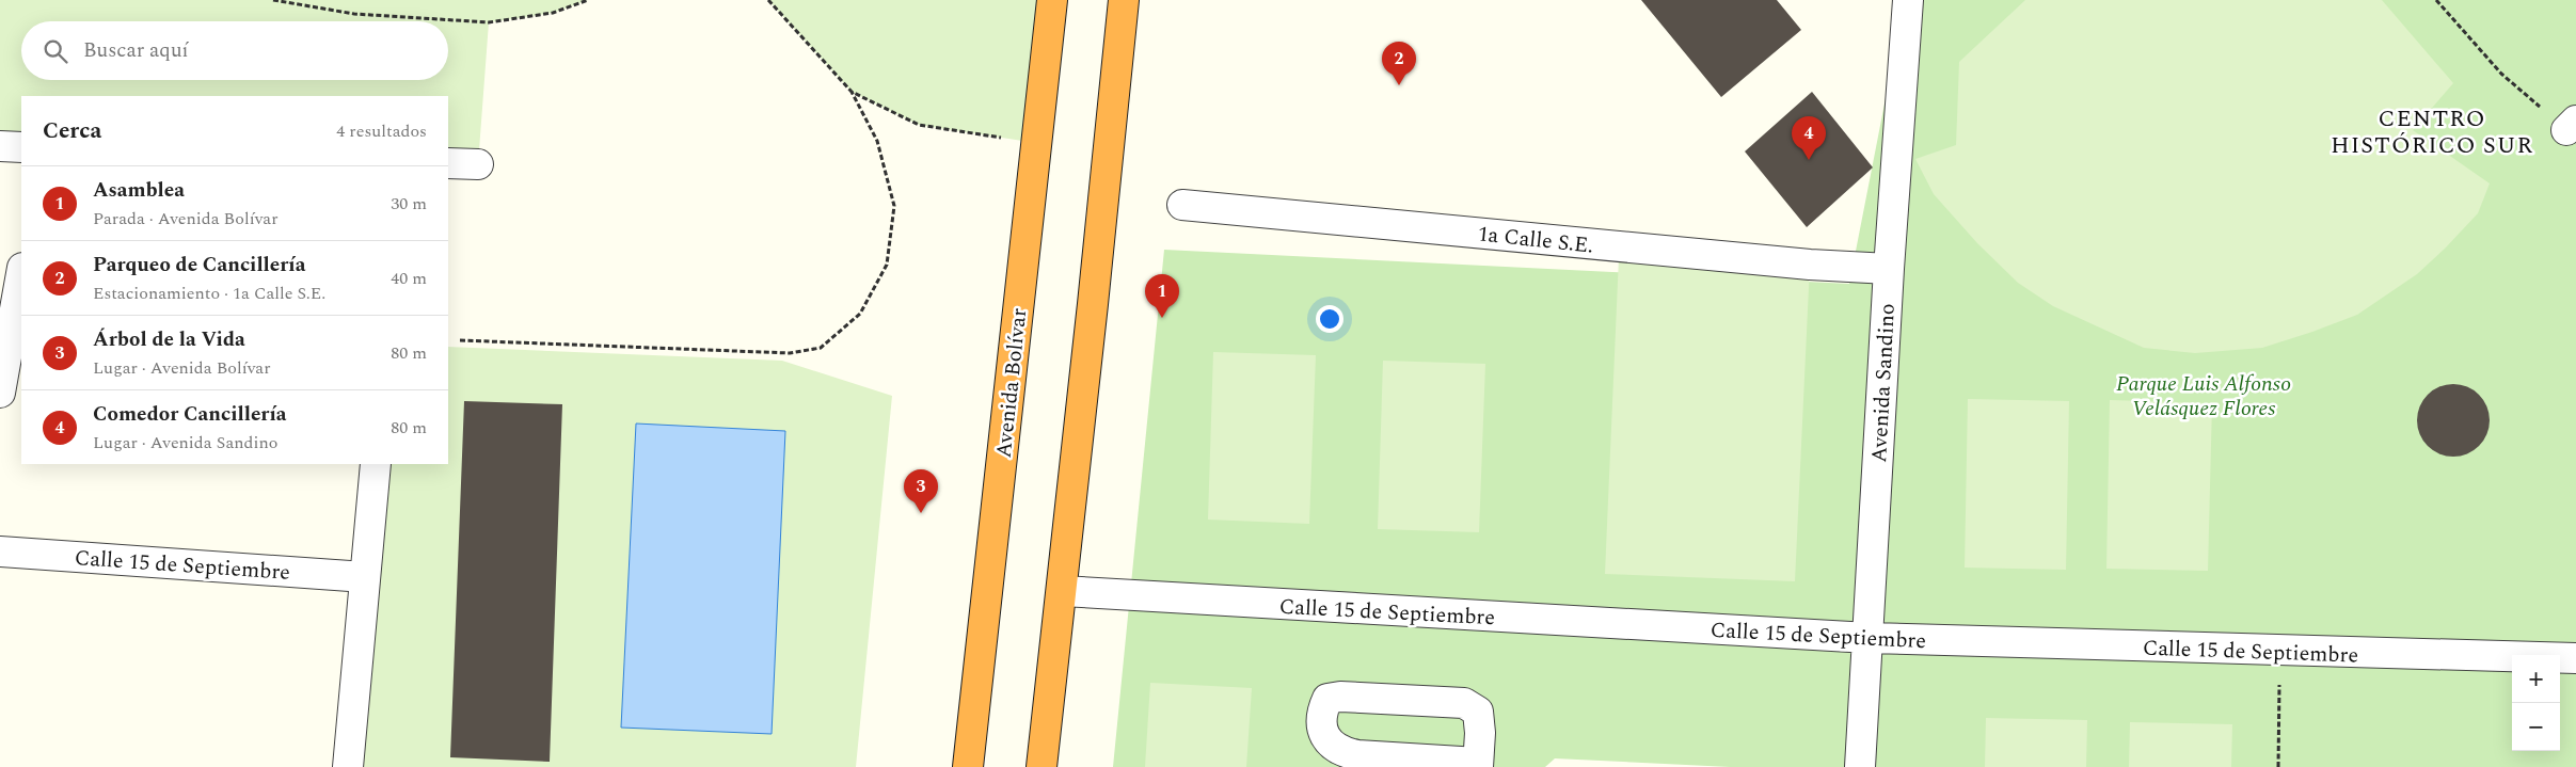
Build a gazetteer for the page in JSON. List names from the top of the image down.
{
  "streets": {
    "highway": ["Avenida Bolívar"],
    "street": ["1a Calle S.E.", "Avenida Sandino", "Calle 15 de Septiembre"]
  },
  "crossings": [
    ["1a Calle S.E.", "Avenida Sandino"],
    ["Avenida Sandino", "Calle 15 de Septiembre"]
  ],
  "districts": ["CENTRO HISTÓRICO SUR"],
  "parks": ["Parque Luis Alfonso Velásquez Flores"],
  "page": {
    "search": "Buscar aquí",
    "pins": [
      "2",
      "4",
      "1",
      "3"
    ],
    "heading": ["Cerca", "4 resultados"],
    "list": [
      {
        "mark": "1",
        "name": "Asamblea",
        "note": "Parada · Avenida Bolívar",
        "value": "30 m"
      },
      {
        "mark": "2",
        "name": "Parqueo de Cancillería",
        "note": "Estacionamiento · 1a Calle S.E.",
        "value": "40 m"
      },
      {
        "mark": "3",
        "name": "Árbol de la Vida",
        "note": "Lugar · Avenida Bolívar",
        "value": "80 m"
      },
      {
        "mark": "4",
        "name": "Comedor Cancillería",
        "note": "Lugar · Avenida Sandino",
        "value": "80 m"
      }
    ],
    "map_buttons": ["+", "−"]
  }
}
